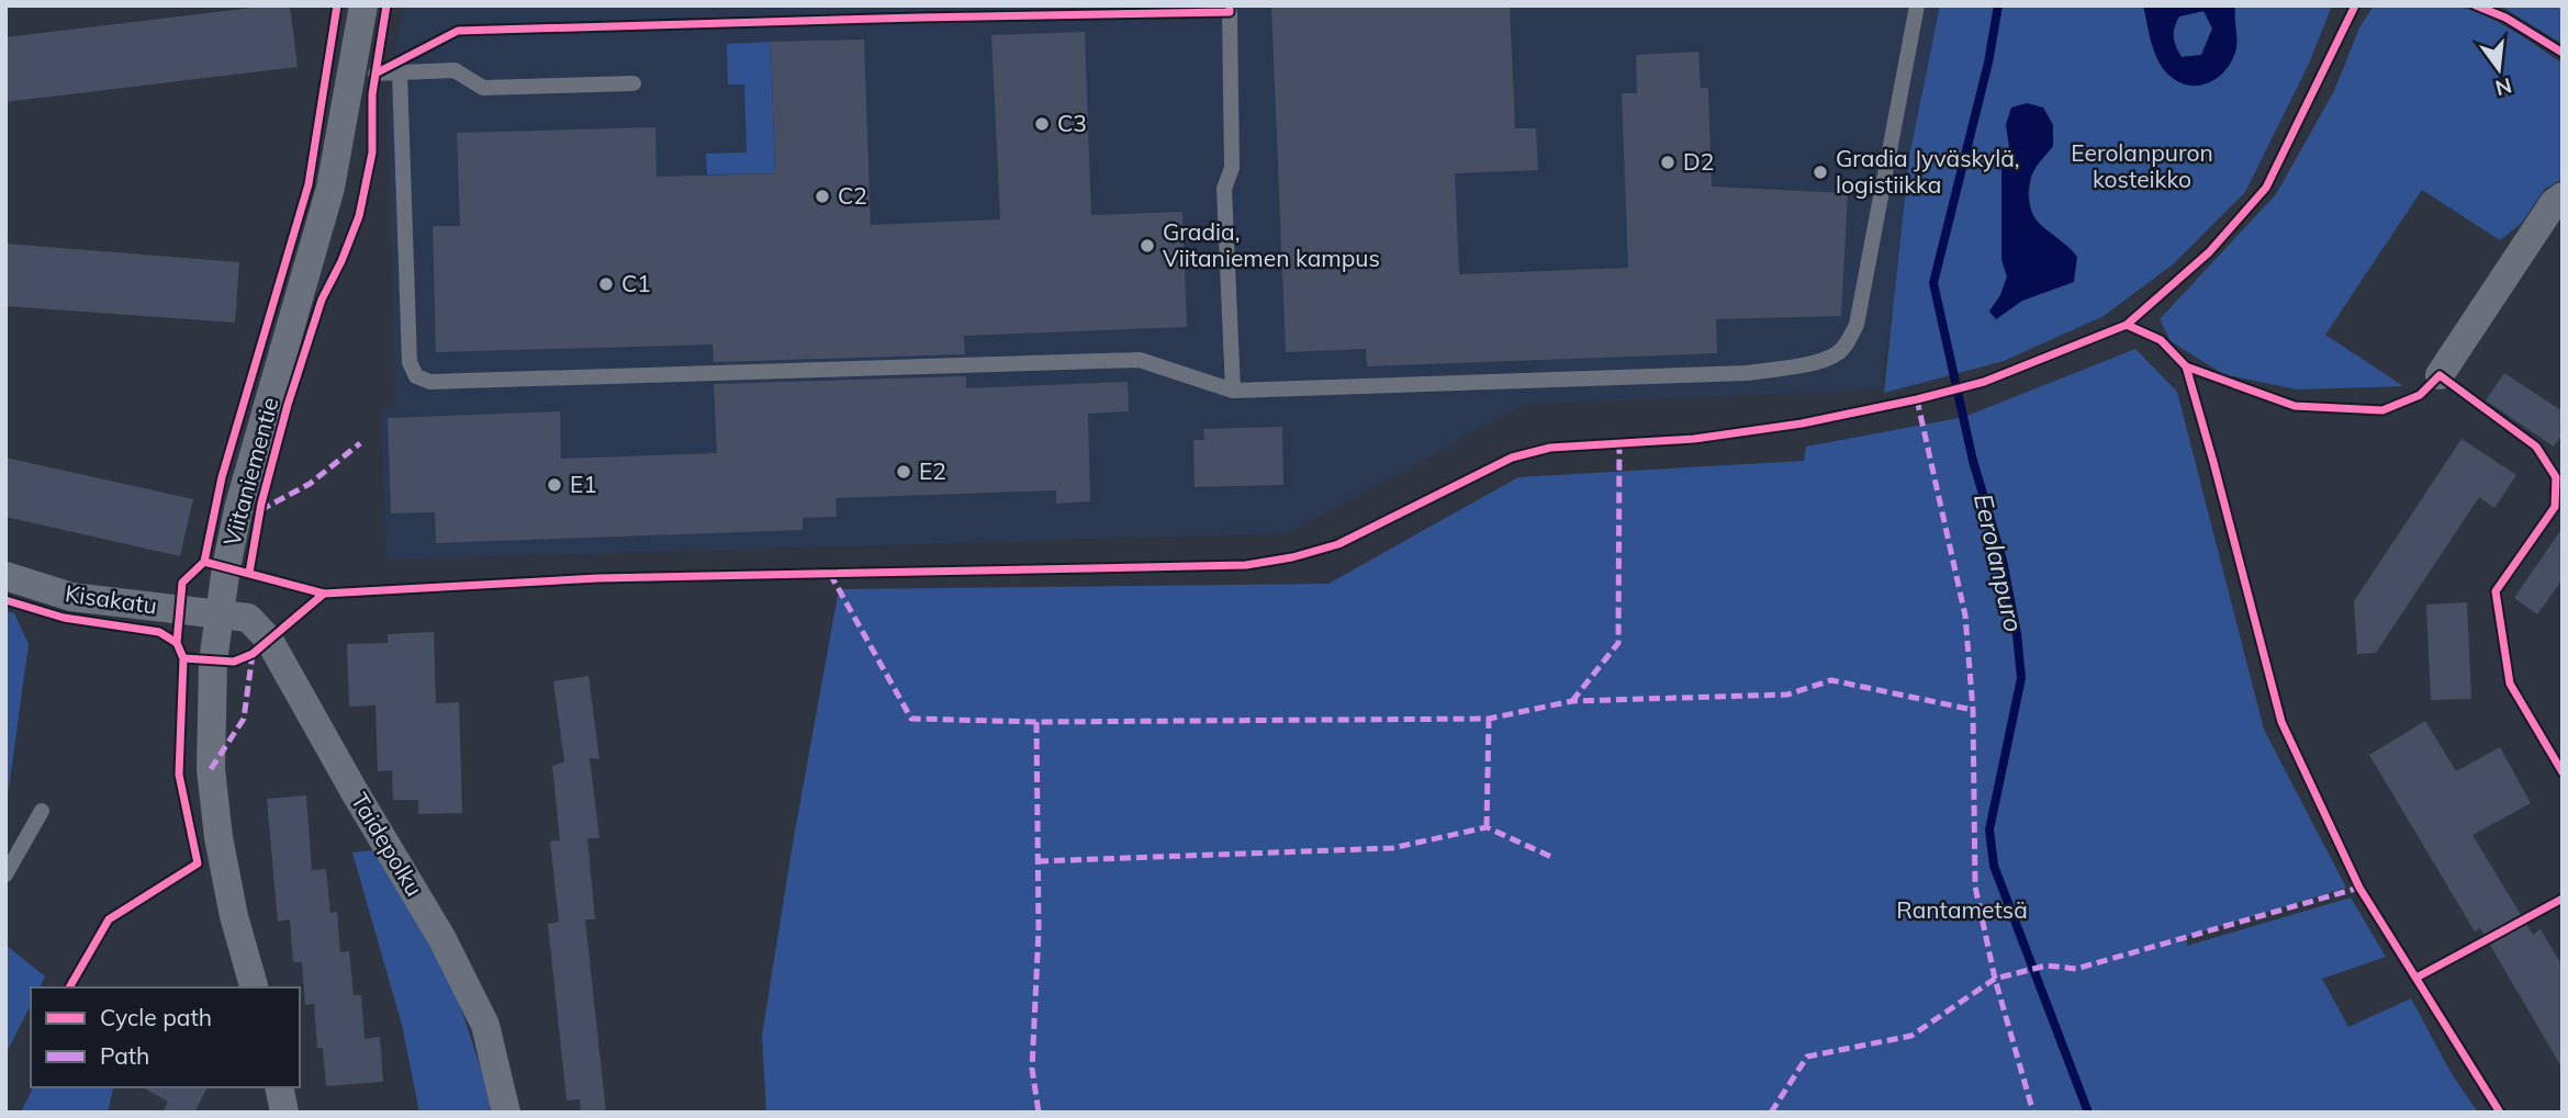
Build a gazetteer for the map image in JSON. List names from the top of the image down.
{
  "streets": {
    "street": ["Viitaniementie", "Kisakatu", "Taidepolku"]
  },
  "crossings": [
    ["Viitaniementie", "Kisakatu"],
    ["Viitaniementie", "Taidepolku"],
    ["Kisakatu", "Taidepolku"]
  ],
  "water": ["Eerolanpuro"],
  "parks": ["Eerolanpuron kosteikko", "Rantametsä"],
  "places": [
    "C3",
    "D2",
    "Gradia Jyväskylä, logistiikka",
    "C2",
    "Gradia, Viitaniemen kampus",
    "C1",
    "E2",
    "E1"
  ],
  "legend": ["Cycle path", "Path"],
  "north": "bottom"
}
